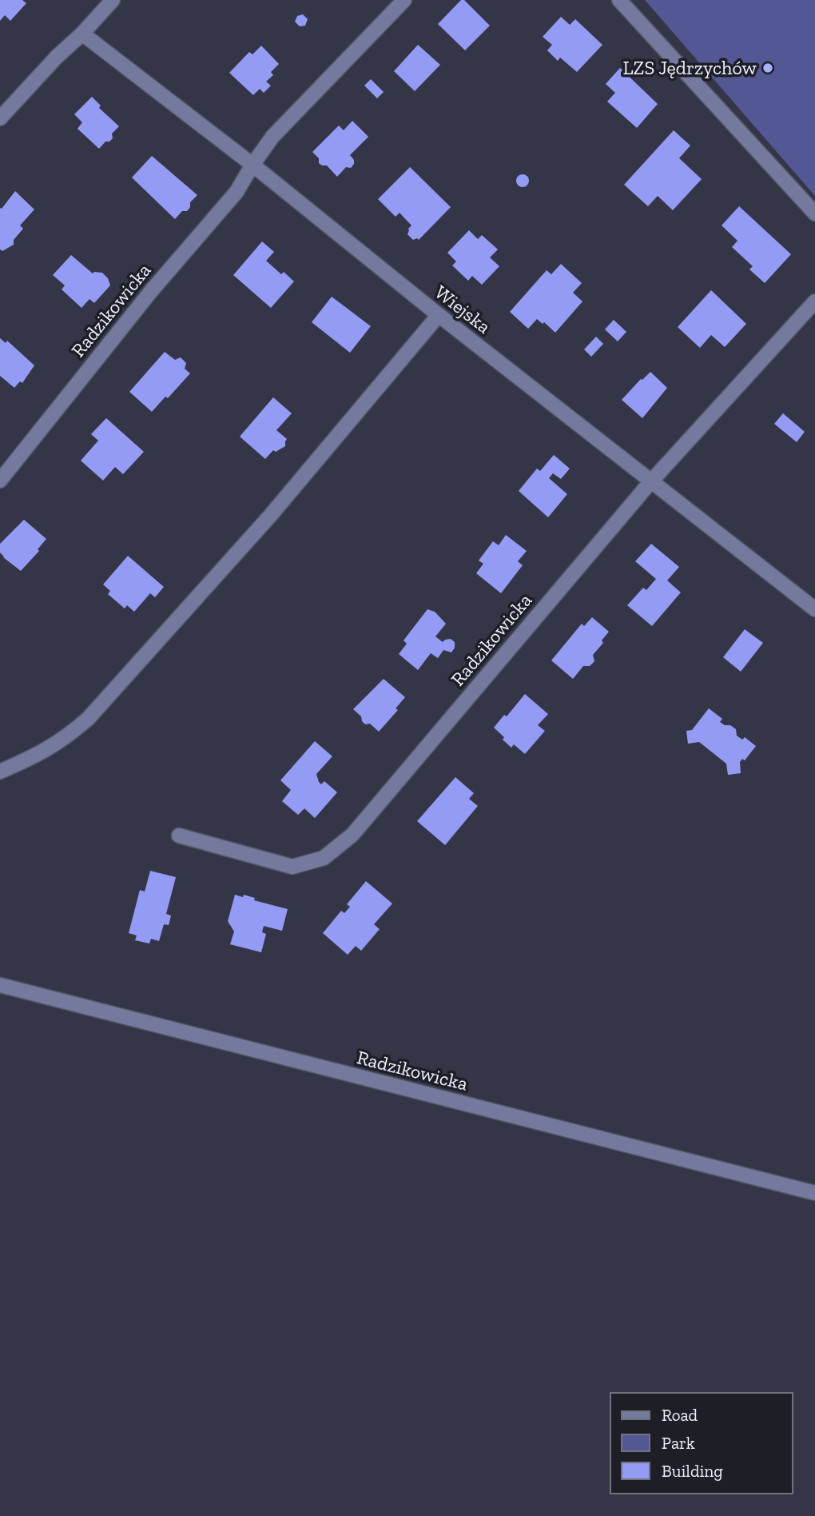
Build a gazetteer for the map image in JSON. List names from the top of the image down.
{
  "streets": {
    "street": ["Wiejska", "Radzikowicka"]
  },
  "crossings": [
    ["Wiejska", "Radzikowicka"]
  ],
  "places": ["LZS Jędrzychów"],
  "legend": ["Road", "Park", "Building"]
}
